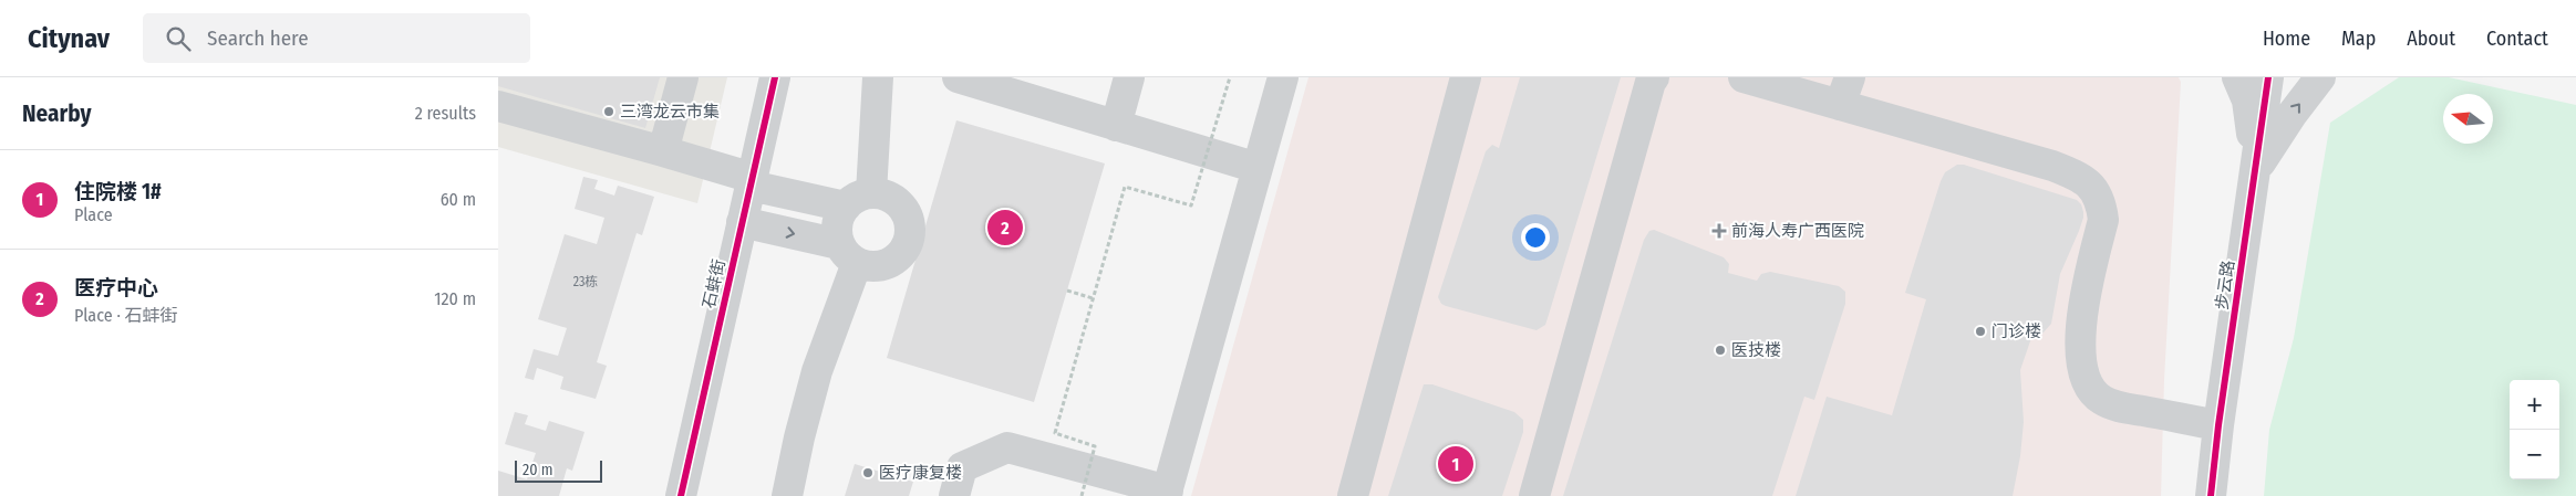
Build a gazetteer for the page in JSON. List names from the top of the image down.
{
  "streets": {
    "street": ["石蚌街", "步云路"]
  },
  "places": {
    "other": [
      "三湾龙云市集",
      "门诊楼",
      "医技楼",
      "医疗康复楼"
    ],
    "health": ["前海人寿广西医院"]
  },
  "house_numbers": ["23栋"],
  "scale_bar": "20 m",
  "north": "left",
  "page": {
    "header": "Citynav",
    "search": "Search here",
    "nav": [
      "Home",
      "Map",
      "About",
      "Contact"
    ],
    "heading": ["Nearby", "2 results"],
    "list": [
      {
        "mark": "1",
        "name": "住院楼 1#",
        "note": "Place",
        "value": "60 m"
      },
      {
        "mark": "2",
        "name": "医疗中心",
        "note": "Place · 石蚌街",
        "value": "120 m"
      }
    ],
    "pins": ["2", "1"],
    "map_buttons": ["+", "−"],
    "scale": "20 m"
  }
}
